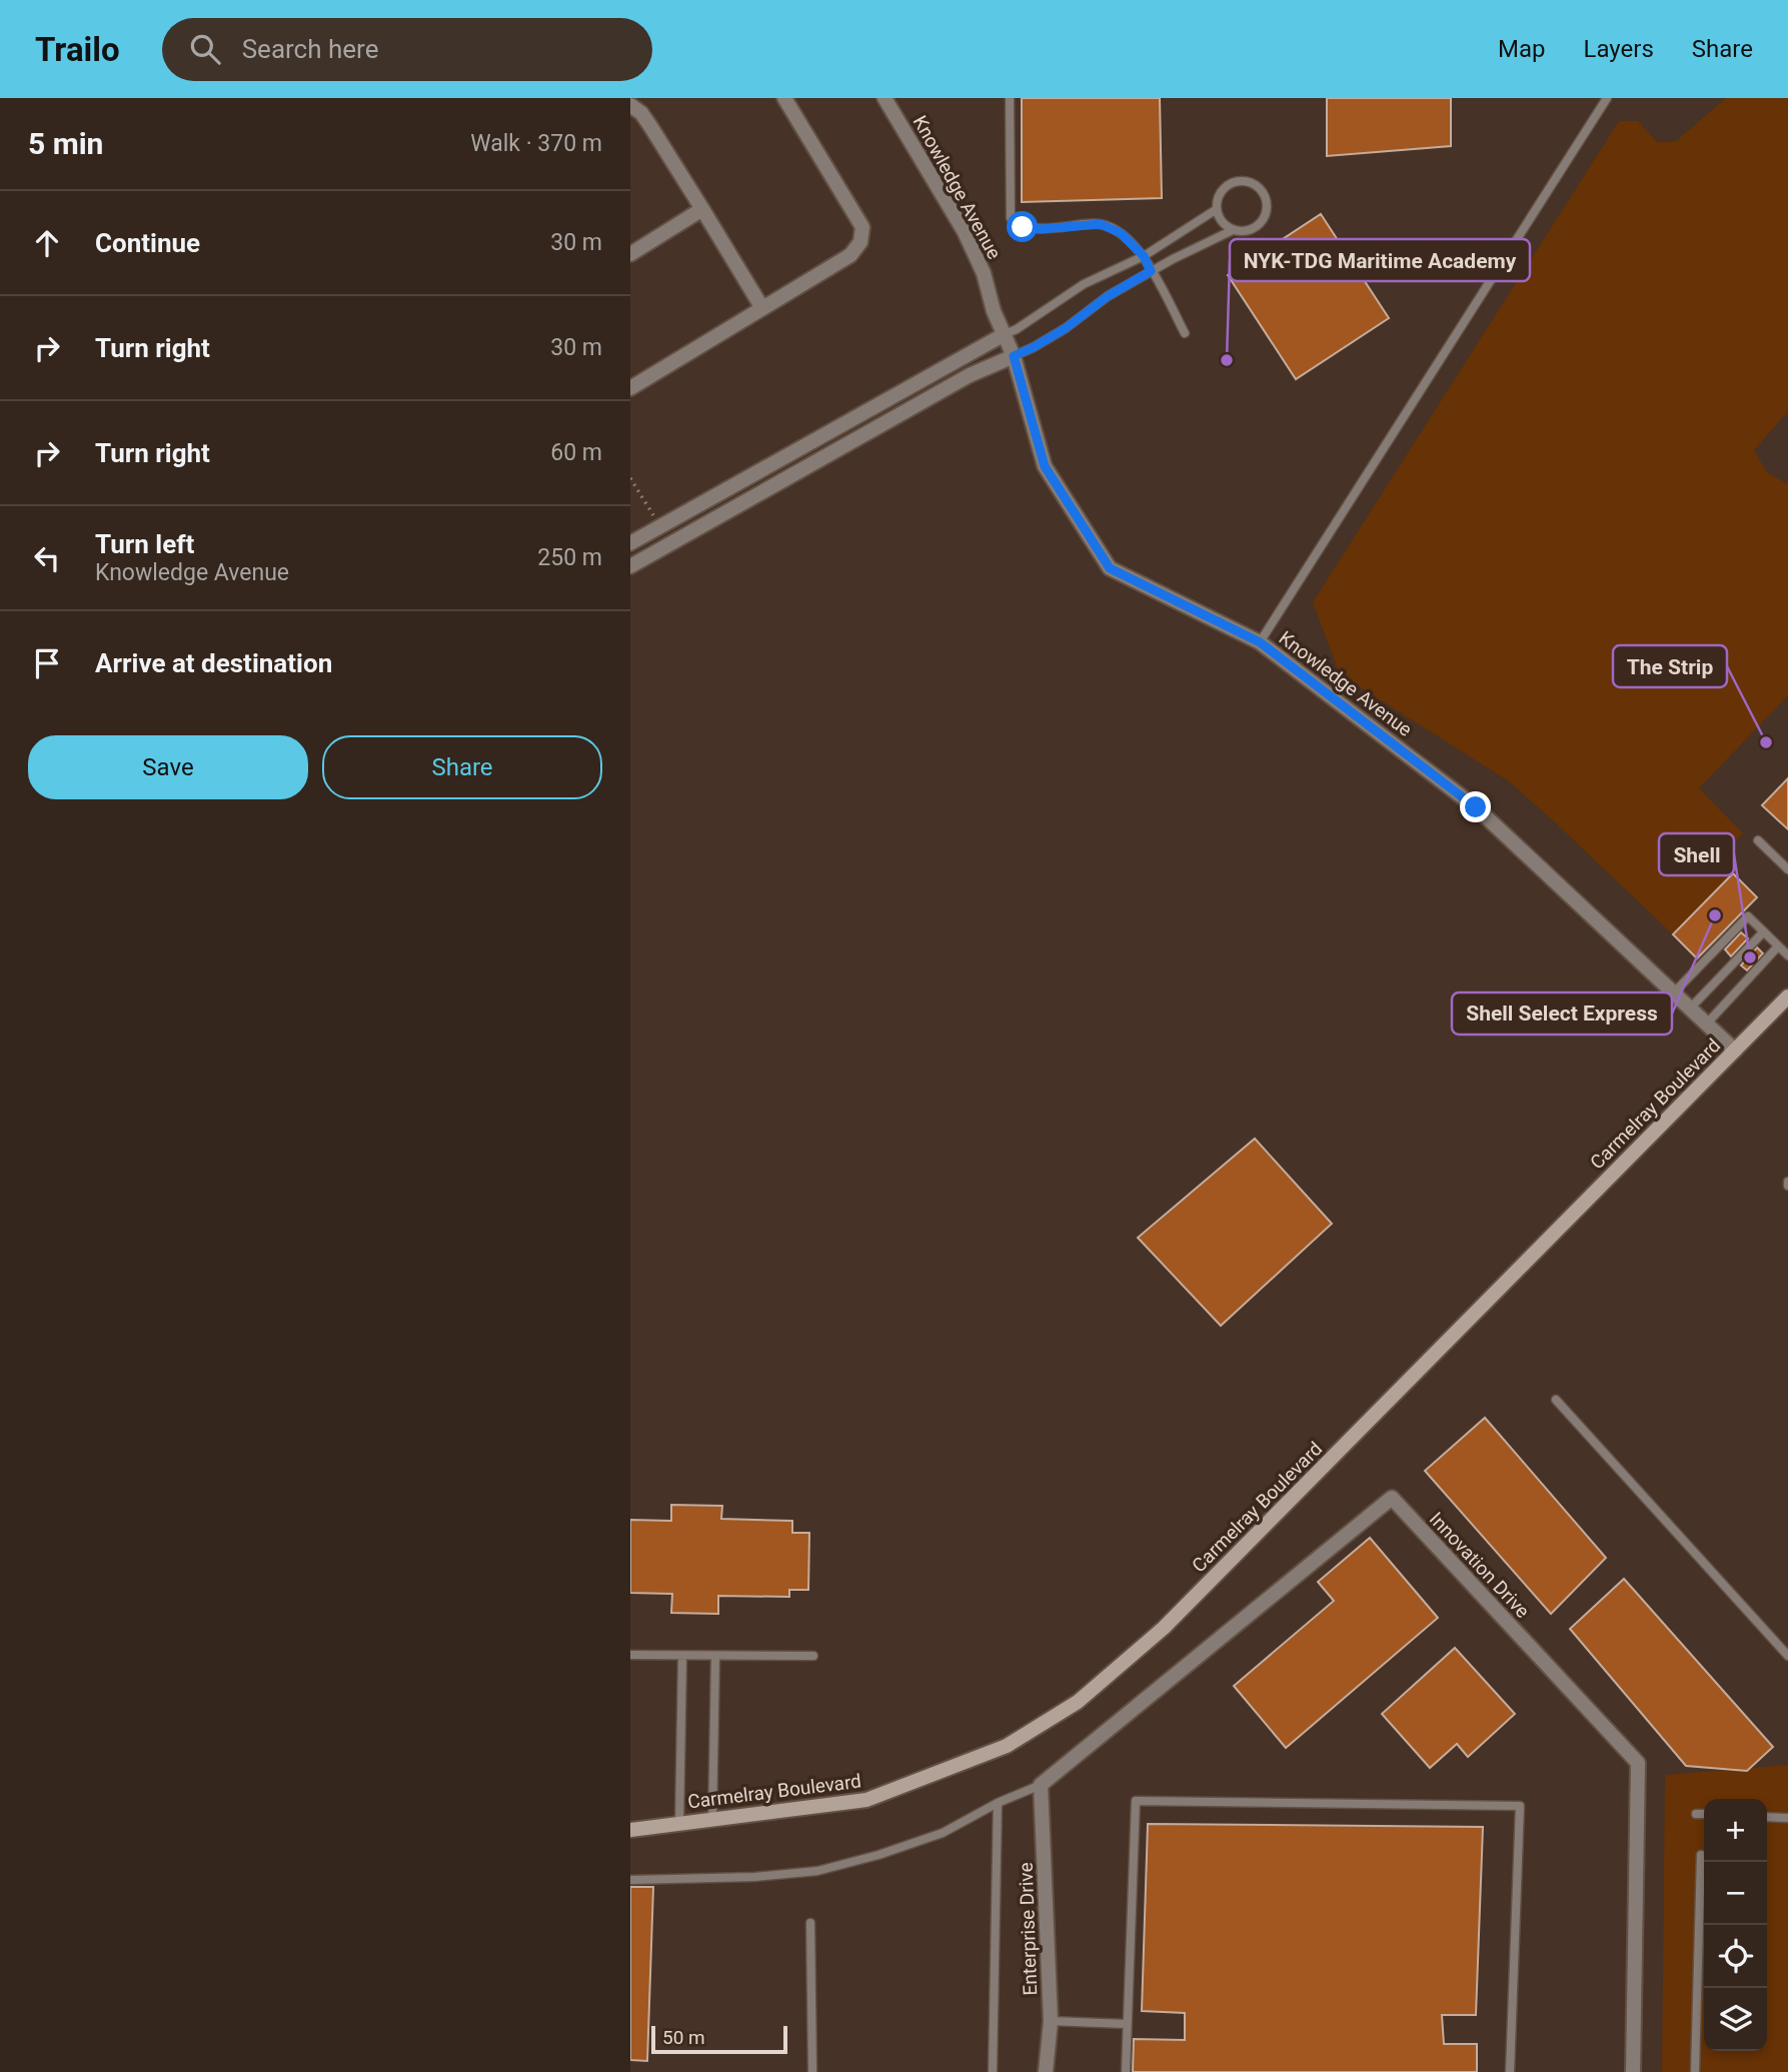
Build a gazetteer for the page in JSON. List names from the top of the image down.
{
  "streets": {
    "street": [
      "Knowledge Avenue",
      "Carmelray Boulevard",
      "Innovation Drive",
      "Enterprise Drive"
    ]
  },
  "crossings": [
    ["Knowledge Avenue", "Carmelray Boulevard"],
    ["Innovation Drive", "Enterprise Drive"]
  ],
  "places": [
    "NYK-TDG Maritime Academy",
    "The Strip",
    "Shell Select Express",
    "Shell"
  ],
  "scale_bar": "50 m",
  "page": {
    "header": "Trailo",
    "search": "Search here",
    "nav": ["Map", "Layers", "Share"],
    "heading": ["5 min", "Walk · 370 m"],
    "list": [
      ["Continue", "30 m"],
      ["Turn right", "30 m"],
      ["Turn right", "60 m"],
      ["Turn left", "Knowledge Avenue", "250 m"],
      "Arrive at destination"
    ],
    "buttons": ["Save", "Share"],
    "map_buttons": ["+", "−"],
    "scale": "50 m"
  }
}
